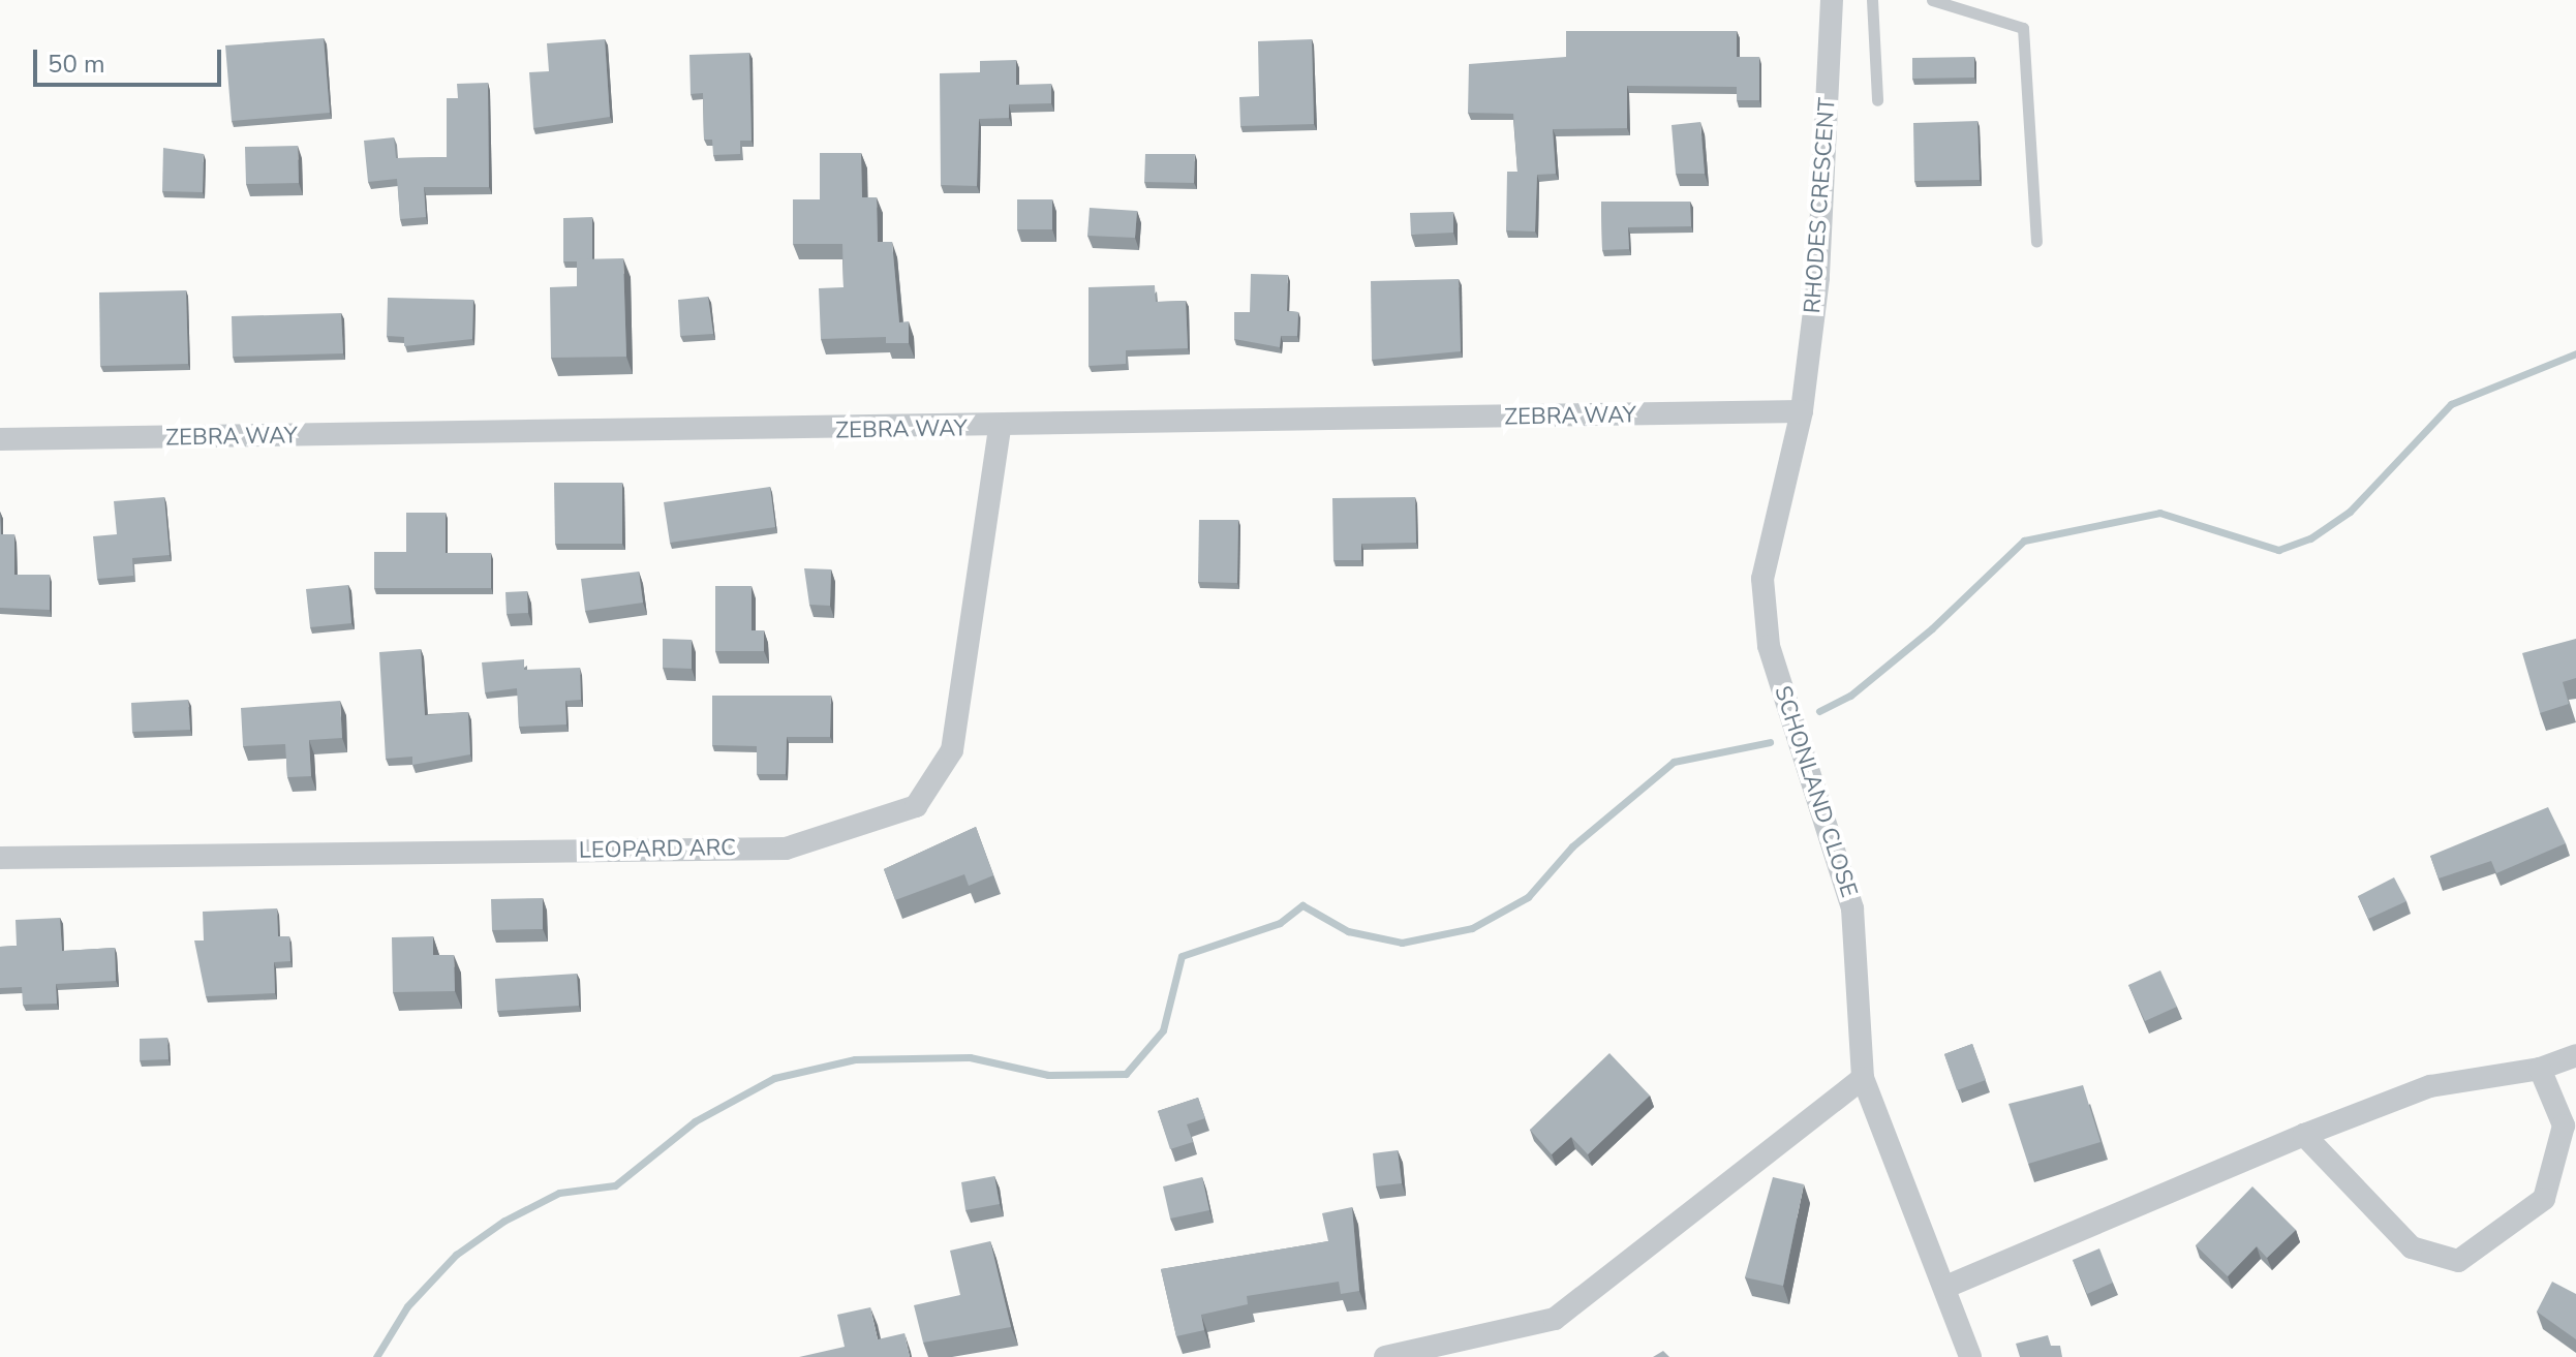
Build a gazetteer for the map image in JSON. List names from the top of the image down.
{
  "streets": {
    "street": [
      "RHODES CRESCENT",
      "ZEBRA WAY",
      "SCHONLAND CLOSE",
      "LEOPARD ARC"
    ]
  },
  "crossings": [
    ["RHODES CRESCENT", "ZEBRA WAY"],
    ["RHODES CRESCENT", "SCHONLAND CLOSE"],
    ["ZEBRA WAY", "SCHONLAND CLOSE"],
    ["ZEBRA WAY", "LEOPARD ARC"]
  ],
  "scale_bar": "50 m"
}
